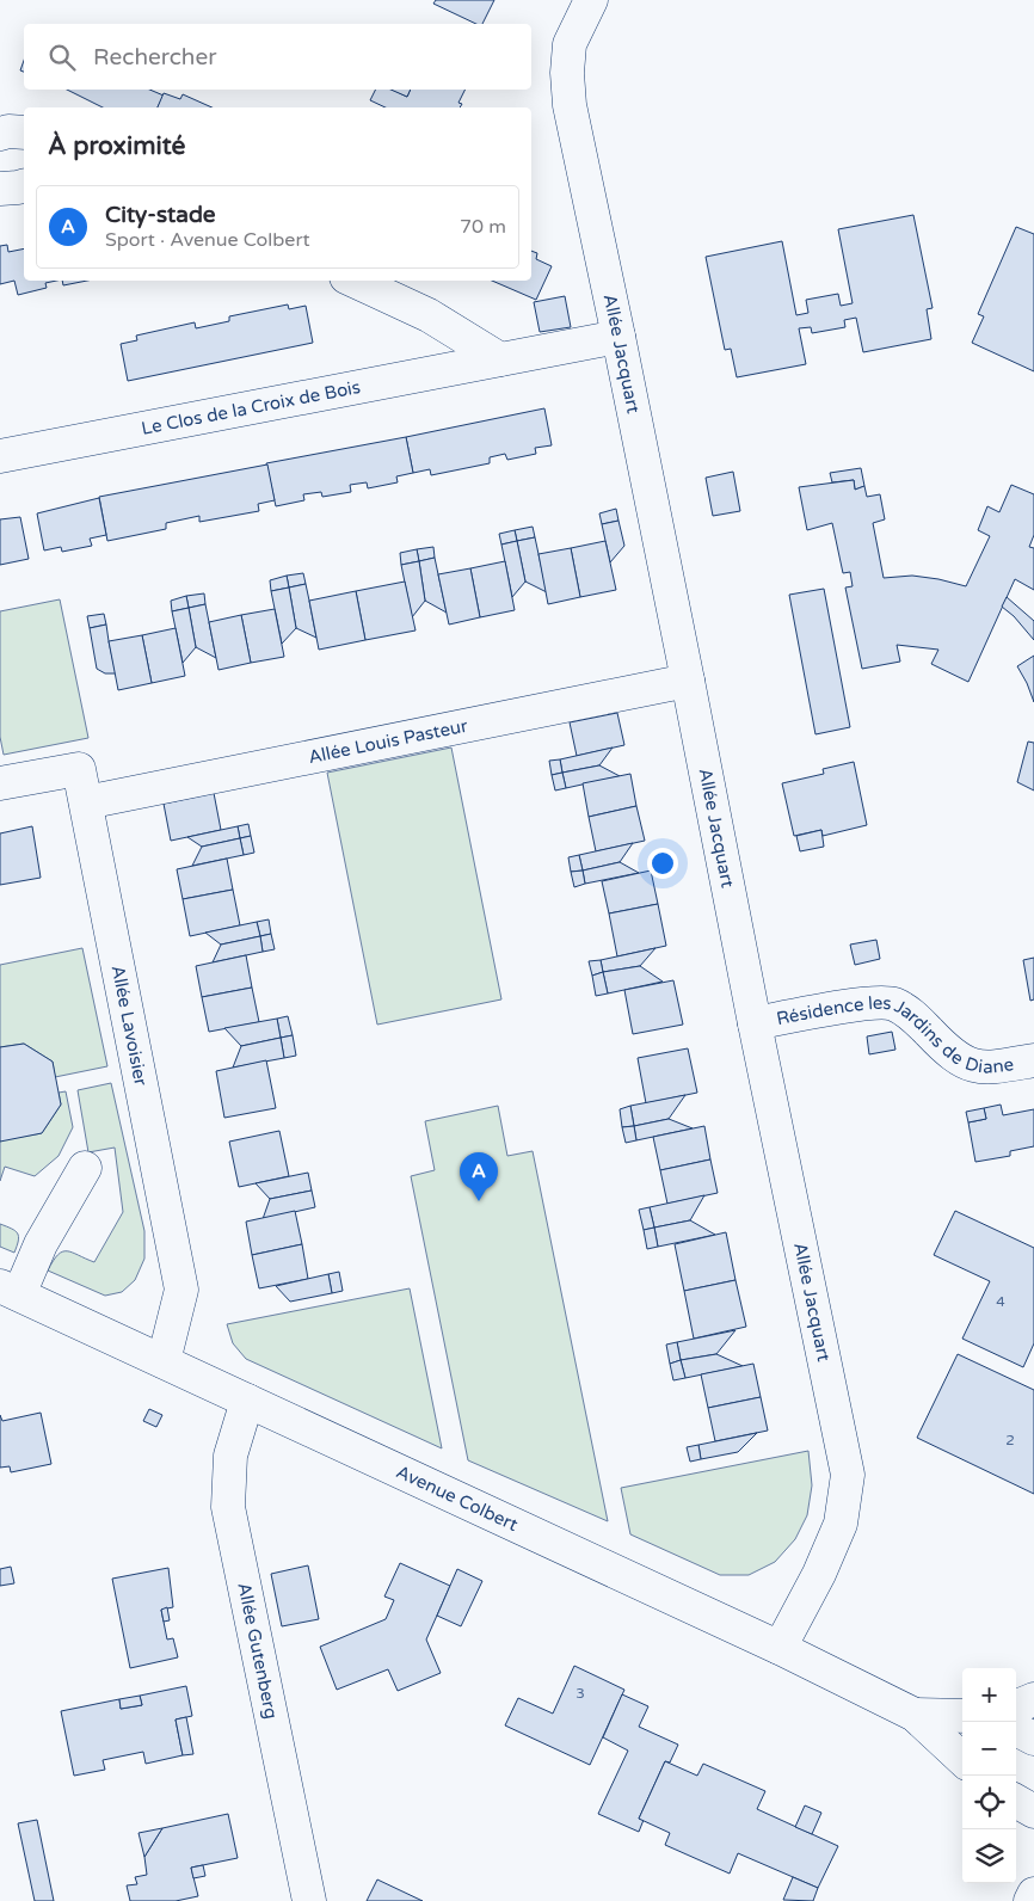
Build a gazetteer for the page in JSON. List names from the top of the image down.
{
  "streets": {
    "street": [
      "Allée Jacquart",
      "Le Clos de la Croix de Bois",
      "Allée Louis Pasteur",
      "Allée Lavoisier",
      "Résidence les Jardins de Diane",
      "Avenue Colbert",
      "Allée Gutenberg"
    ]
  },
  "crossings": [
    ["Allée Jacquart", "Le Clos de la Croix de Bois"],
    ["Allée Jacquart", "Allée Louis Pasteur"],
    ["Allée Jacquart", "Résidence les Jardins de Diane"],
    ["Allée Jacquart", "Avenue Colbert"],
    ["Allée Louis Pasteur", "Allée Lavoisier"],
    ["Allée Lavoisier", "Avenue Colbert"],
    ["Avenue Colbert", "Allée Gutenberg"]
  ],
  "house_numbers": ["4", "2", "3"],
  "page": {
    "search": "Rechercher",
    "heading": "À proximité",
    "list": [
      {
        "mark": "A",
        "name": "City-stade",
        "note": "Sport · Avenue Colbert",
        "value": "70 m"
      }
    ],
    "pins": "A",
    "map_buttons": ["+", "−"]
  }
}
